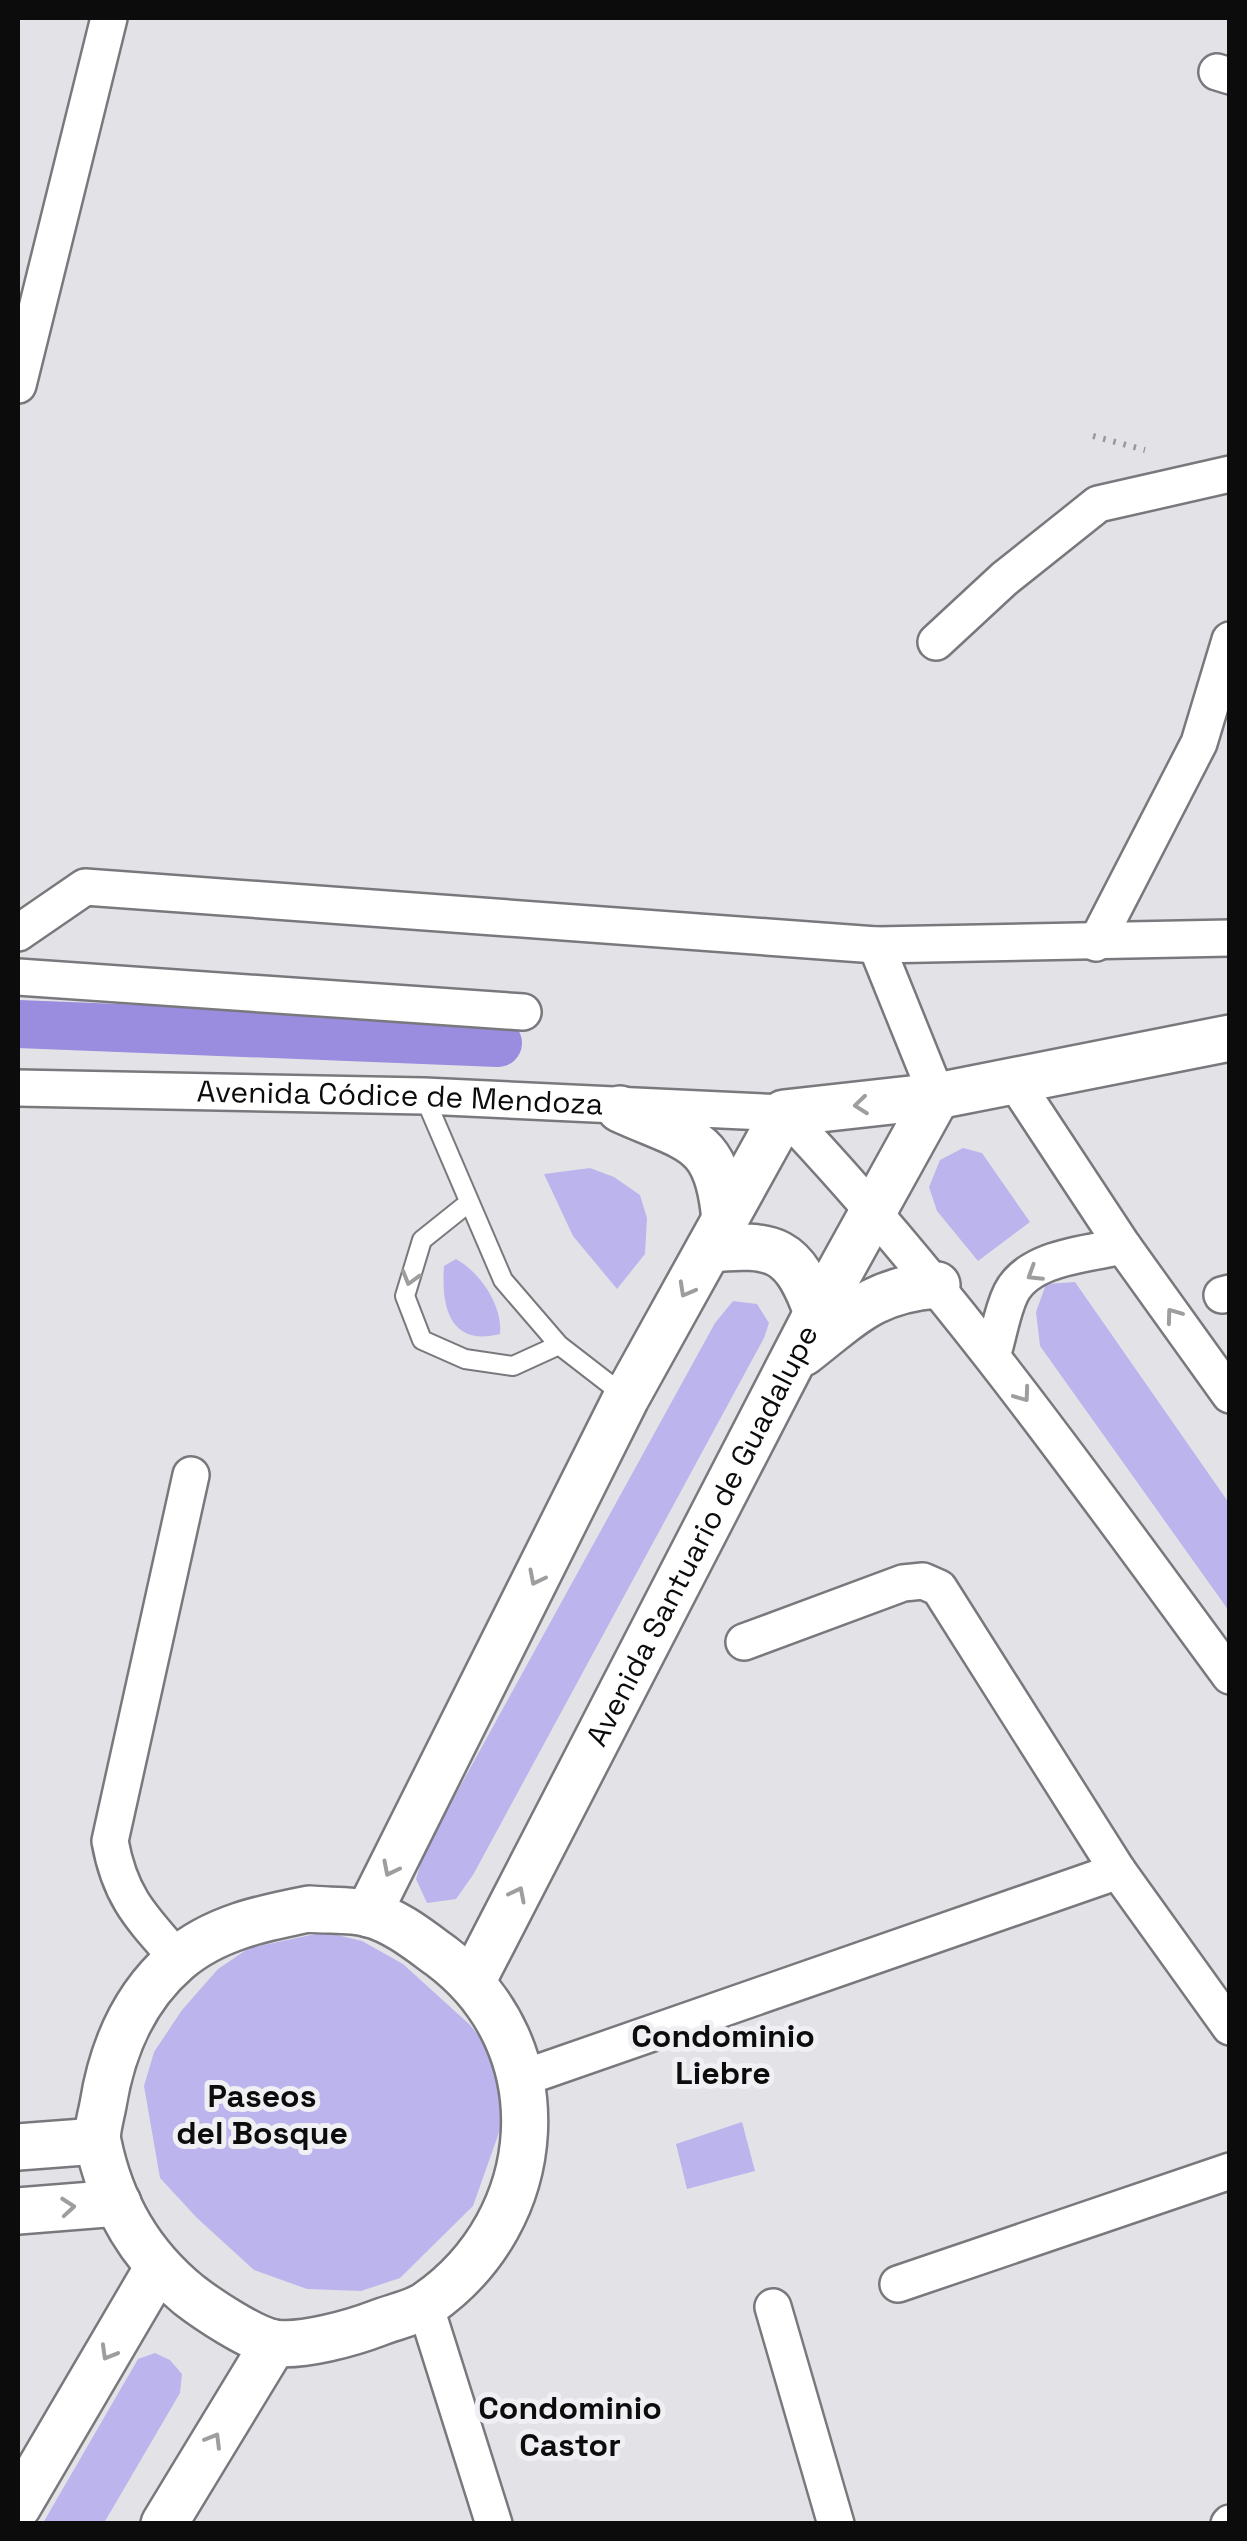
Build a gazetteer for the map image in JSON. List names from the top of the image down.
{
  "streets": {
    "street": ["Avenida Códice de Mendoza", "Avenida Santuario de Guadalupe"]
  },
  "crossings": [
    ["Avenida Códice de Mendoza", "Avenida Santuario de Guadalupe"]
  ],
  "districts": ["Condominio Liebre", "Paseos del Bosque", "Condominio Castor"]
}
